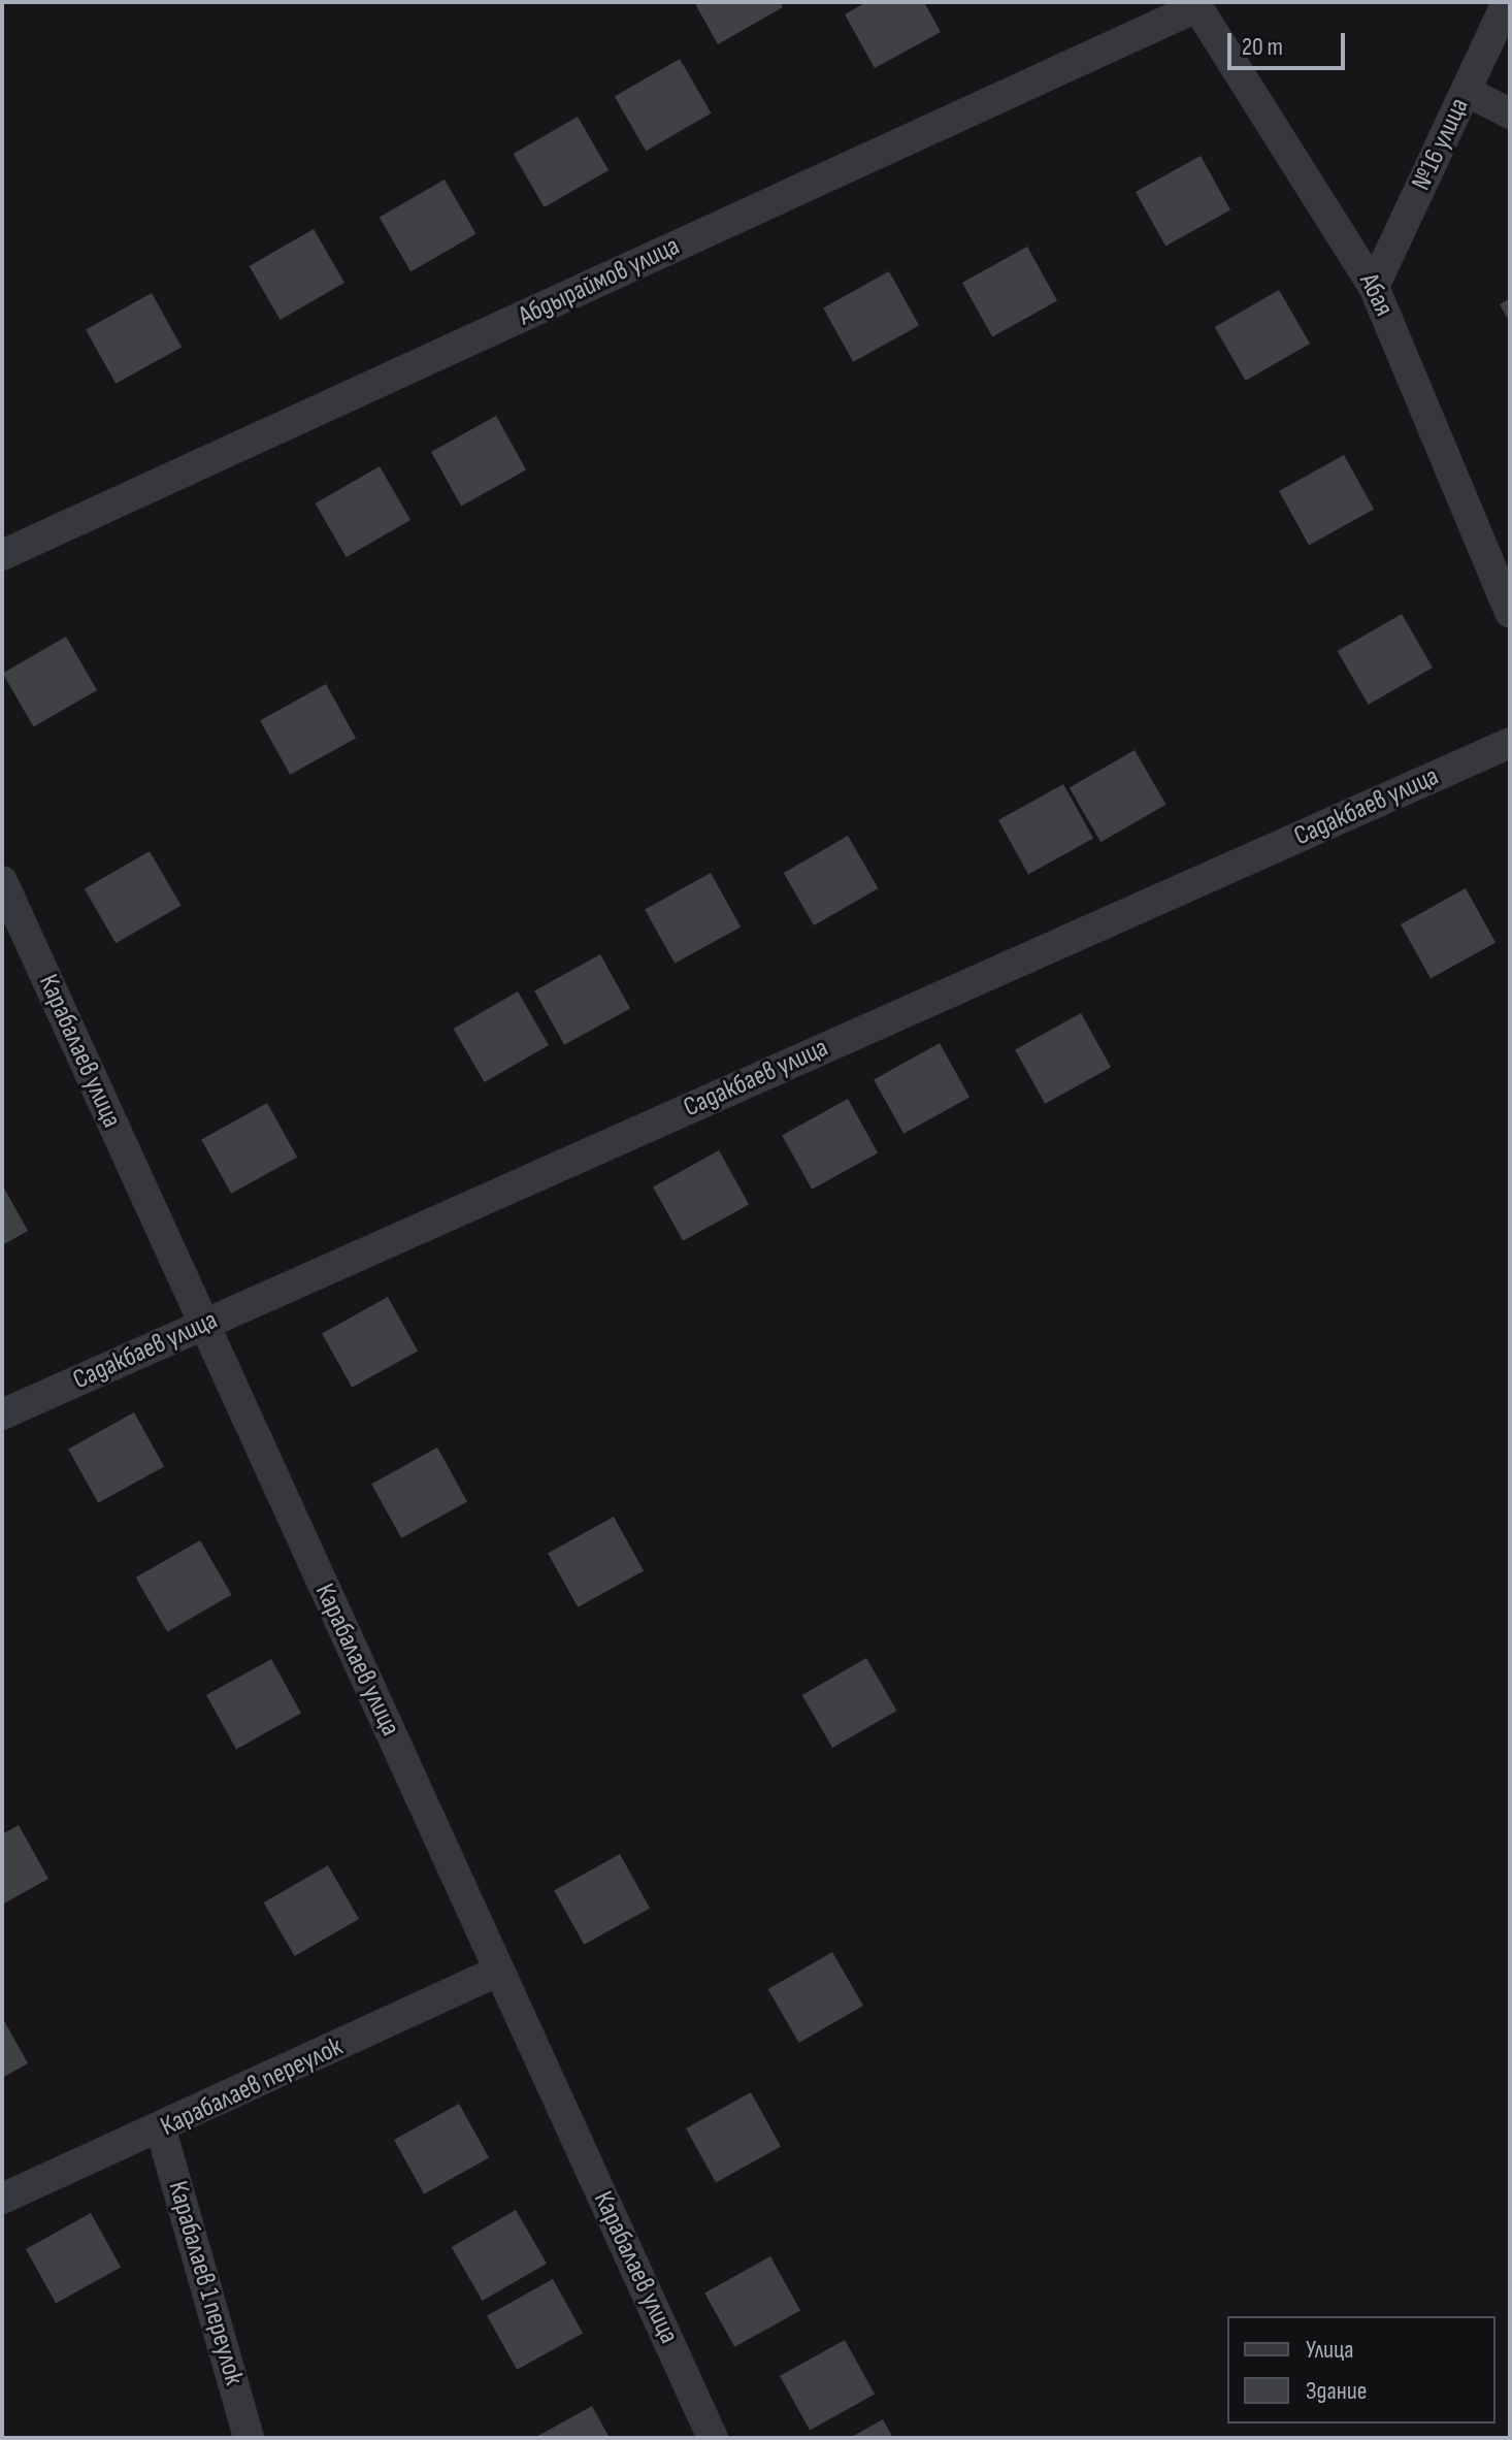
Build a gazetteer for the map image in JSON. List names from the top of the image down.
{
  "streets": {
    "street": [
      "№16 улица",
      "Абдыраймов улица",
      "Абая",
      "Садакбаев улица",
      "Карабалаев улица",
      "Карабалаев переулок",
      "Карабалаев 1 переулок"
    ]
  },
  "crossings": [
    ["№16 улица", "Абая"],
    ["Абдыраймов улица", "Абая"],
    ["Садакбаев улица", "Карабалаев улица"],
    ["Карабалаев улица", "Карабалаев переулок"],
    ["Карабалаев переулок", "Карабалаев 1 переулок"]
  ],
  "legend": ["Улица", "Здание"],
  "scale_bar": "20 m"
}
